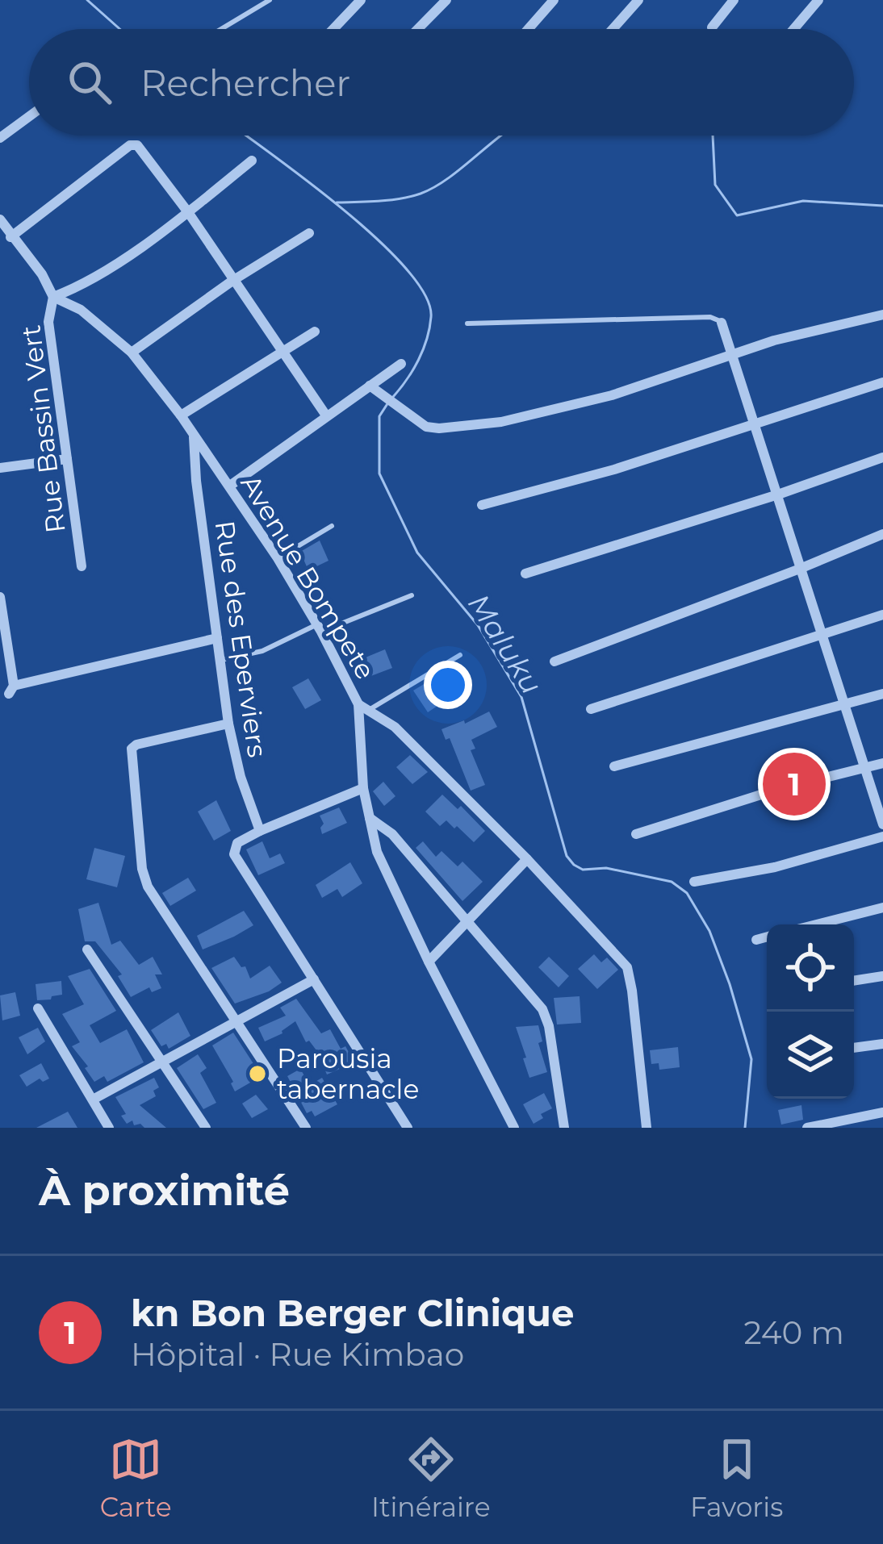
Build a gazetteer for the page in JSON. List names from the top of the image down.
{
  "streets": {
    "street": ["Rue Bassin Vert", "Avenue Bompete", "Rue des Eperviers"]
  },
  "crossings": [
    ["Rue Bassin Vert", "Avenue Bompete"],
    ["Avenue Bompete", "Rue des Eperviers"]
  ],
  "water": ["Maluku"],
  "places": ["Parousia tabernacle"],
  "page": {
    "search": "Rechercher",
    "pins": "1",
    "heading": "À proximité",
    "list": [
      {
        "mark": "1",
        "name": "kn Bon Berger Clinique",
        "note": "Hôpital · Rue Kimbao",
        "value": "240 m"
      }
    ],
    "nav": ["Carte", "Itinéraire", "Favoris"]
  }
}
